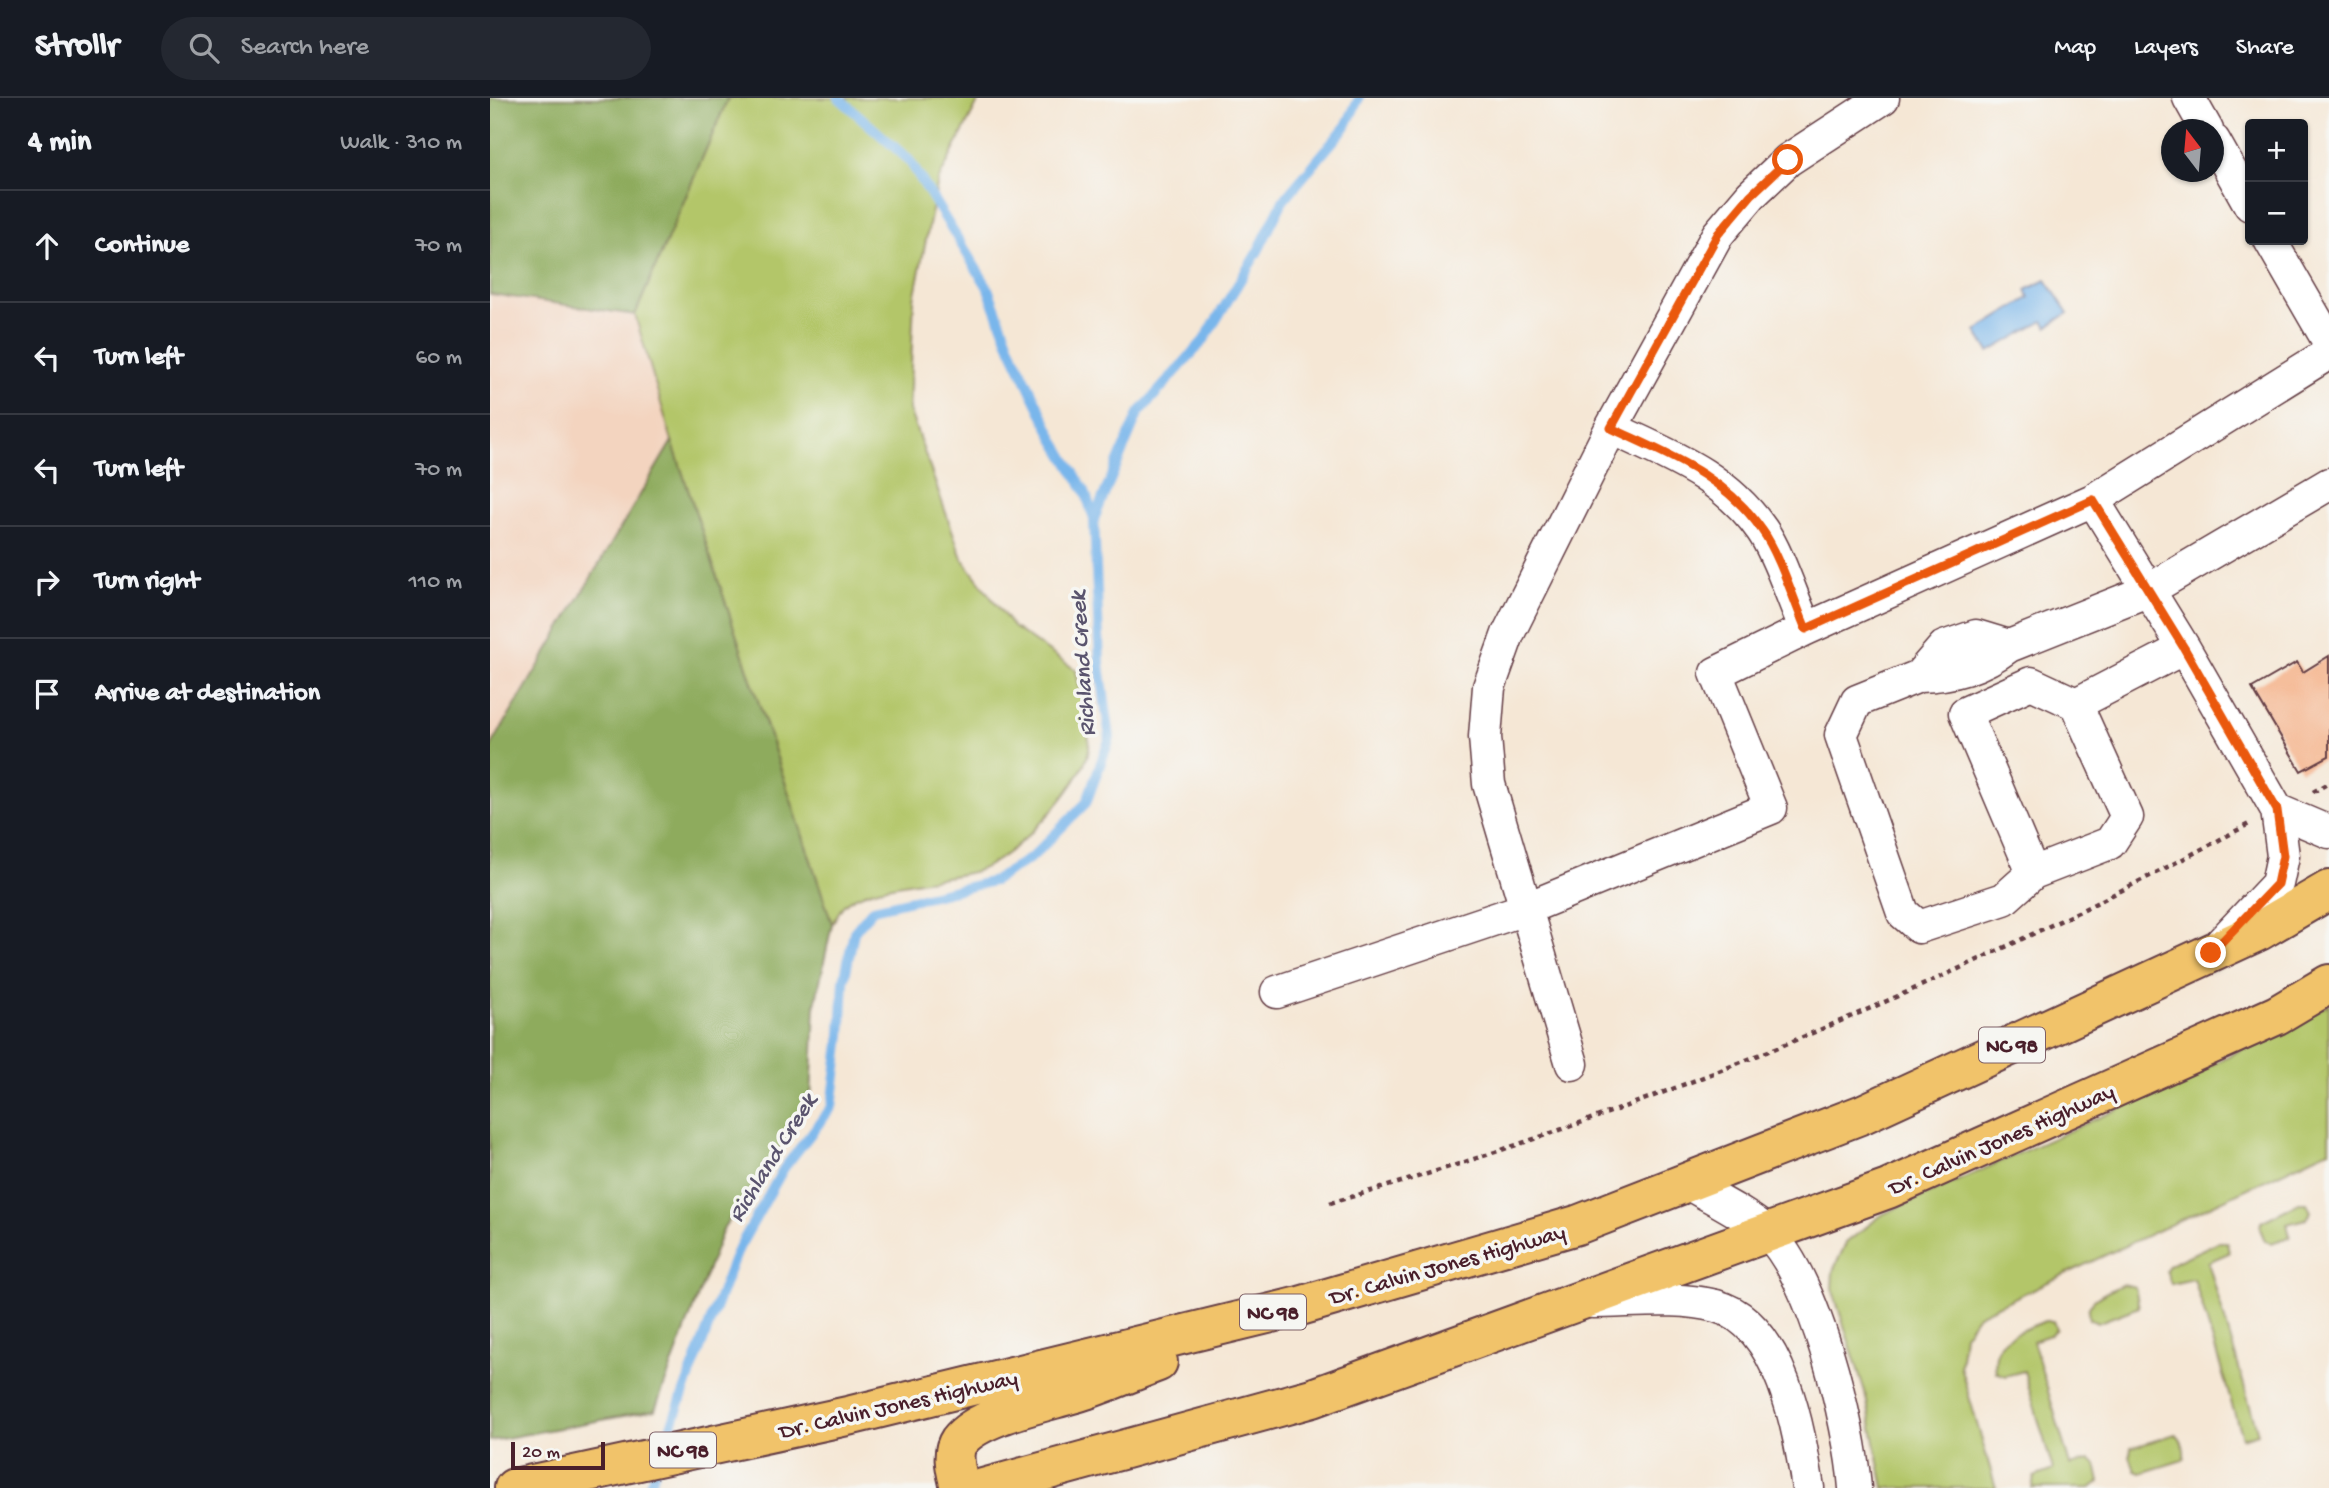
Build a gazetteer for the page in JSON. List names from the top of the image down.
{
  "streets": {
    "highway": ["NC 98", "Dr. Calvin Jones Highway"]
  },
  "water": ["Richland Creek"],
  "scale_bar": "20 m",
  "north": "top",
  "page": {
    "header": "Strollr",
    "search": "Search here",
    "nav": ["Map", "Layers", "Share"],
    "heading": ["4 min", "Walk · 310 m"],
    "map_buttons": ["+", "−"],
    "list": [
      ["Continue", "70 m"],
      ["Turn left", "60 m"],
      ["Turn left", "70 m"],
      ["Turn right", "110 m"],
      "Arrive at destination"
    ],
    "scale": "20 m"
  }
}
